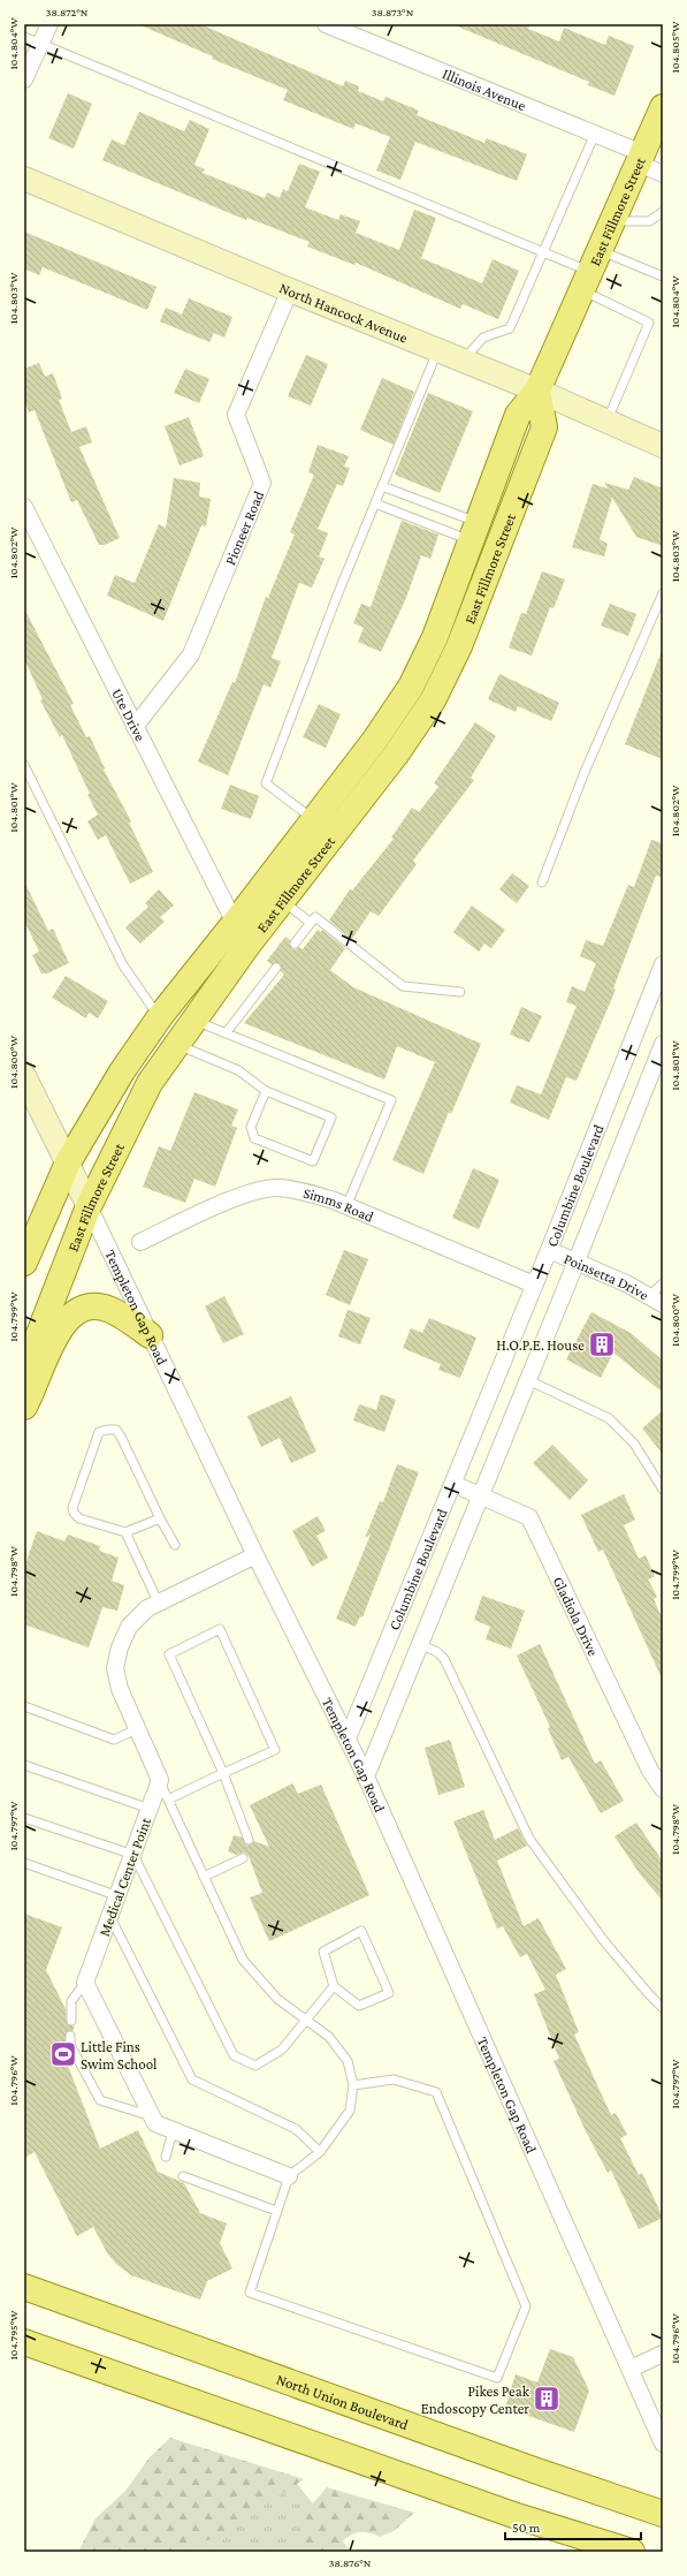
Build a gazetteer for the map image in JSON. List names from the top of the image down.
{
  "streets": {
    "main road": ["East Fillmore Street", "North Union Boulevard"],
    "street": [
      "Illinois Avenue",
      "North Hancock Avenue",
      "Pioneer Road",
      "Ute Drive",
      "Columbine Boulevard",
      "Simms Road",
      "Poinsetta Drive",
      "Templeton Gap Road",
      "Gladiola Drive",
      "Medical Center Point"
    ]
  },
  "crossings": [
    ["Illinois Avenue", "East Fillmore Street"],
    ["East Fillmore Street", "North Hancock Avenue"],
    ["East Fillmore Street", "Ute Drive"],
    ["East Fillmore Street", "Templeton Gap Road"],
    ["North Hancock Avenue", "Pioneer Road"],
    ["Pioneer Road", "Ute Drive"],
    ["Columbine Boulevard", "Simms Road"],
    ["Columbine Boulevard", "Poinsetta Drive"],
    ["Columbine Boulevard", "Templeton Gap Road"],
    ["Columbine Boulevard", "Gladiola Drive"]
  ],
  "places": {
    "building": ["H.O.P.E. House", "Pikes Peak Endoscopy Center"],
    "sports": ["Little Fins Swim School"]
  },
  "scale_bar": "50 m",
  "coordinates": [
    "38.872°N",
    "38.873°N",
    "104.804°W",
    "104.805°W",
    "104.803°W",
    "104.802°W",
    "104.801°W",
    "104.800°W",
    "104.799°W",
    "104.798°W",
    "104.797°W",
    "104.796°W",
    "104.795°W",
    "38.876°N"
  ]
}
